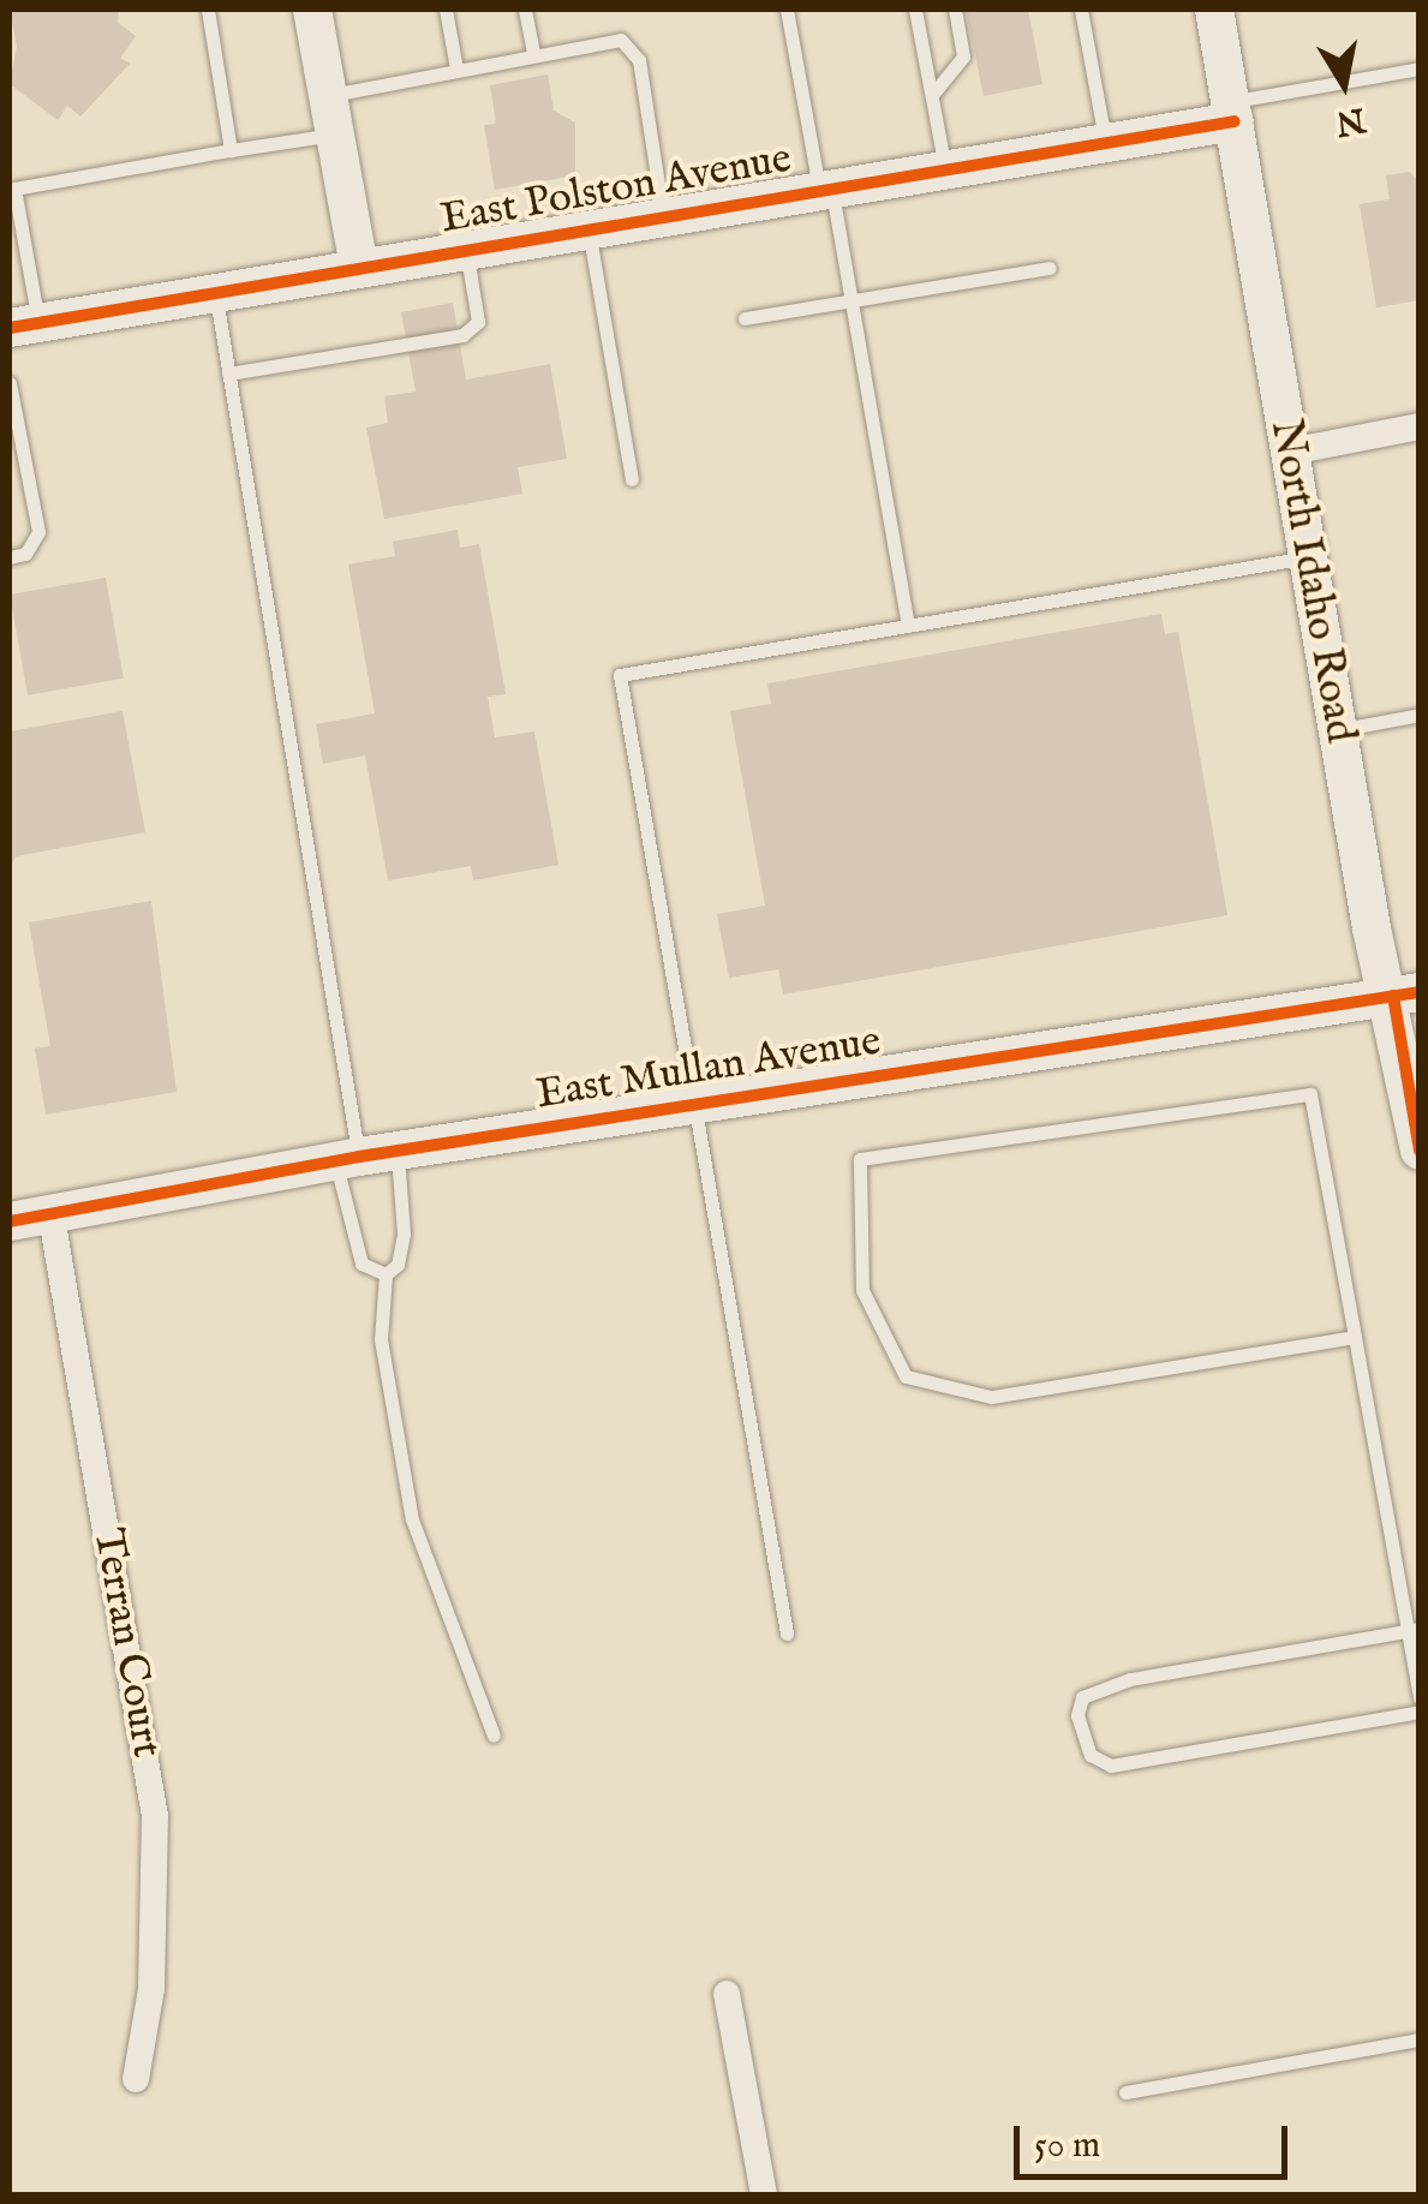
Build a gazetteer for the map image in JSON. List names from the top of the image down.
{
  "streets": {
    "main road": ["East Polston Avenue", "North Idaho Road", "East Mullan Avenue"],
    "street": ["Terran Court"]
  },
  "crossings": [
    ["East Polston Avenue", "North Idaho Road"],
    ["North Idaho Road", "East Mullan Avenue"],
    ["East Mullan Avenue", "Terran Court"]
  ],
  "scale_bar": "50 m",
  "north": "bottom"
}
